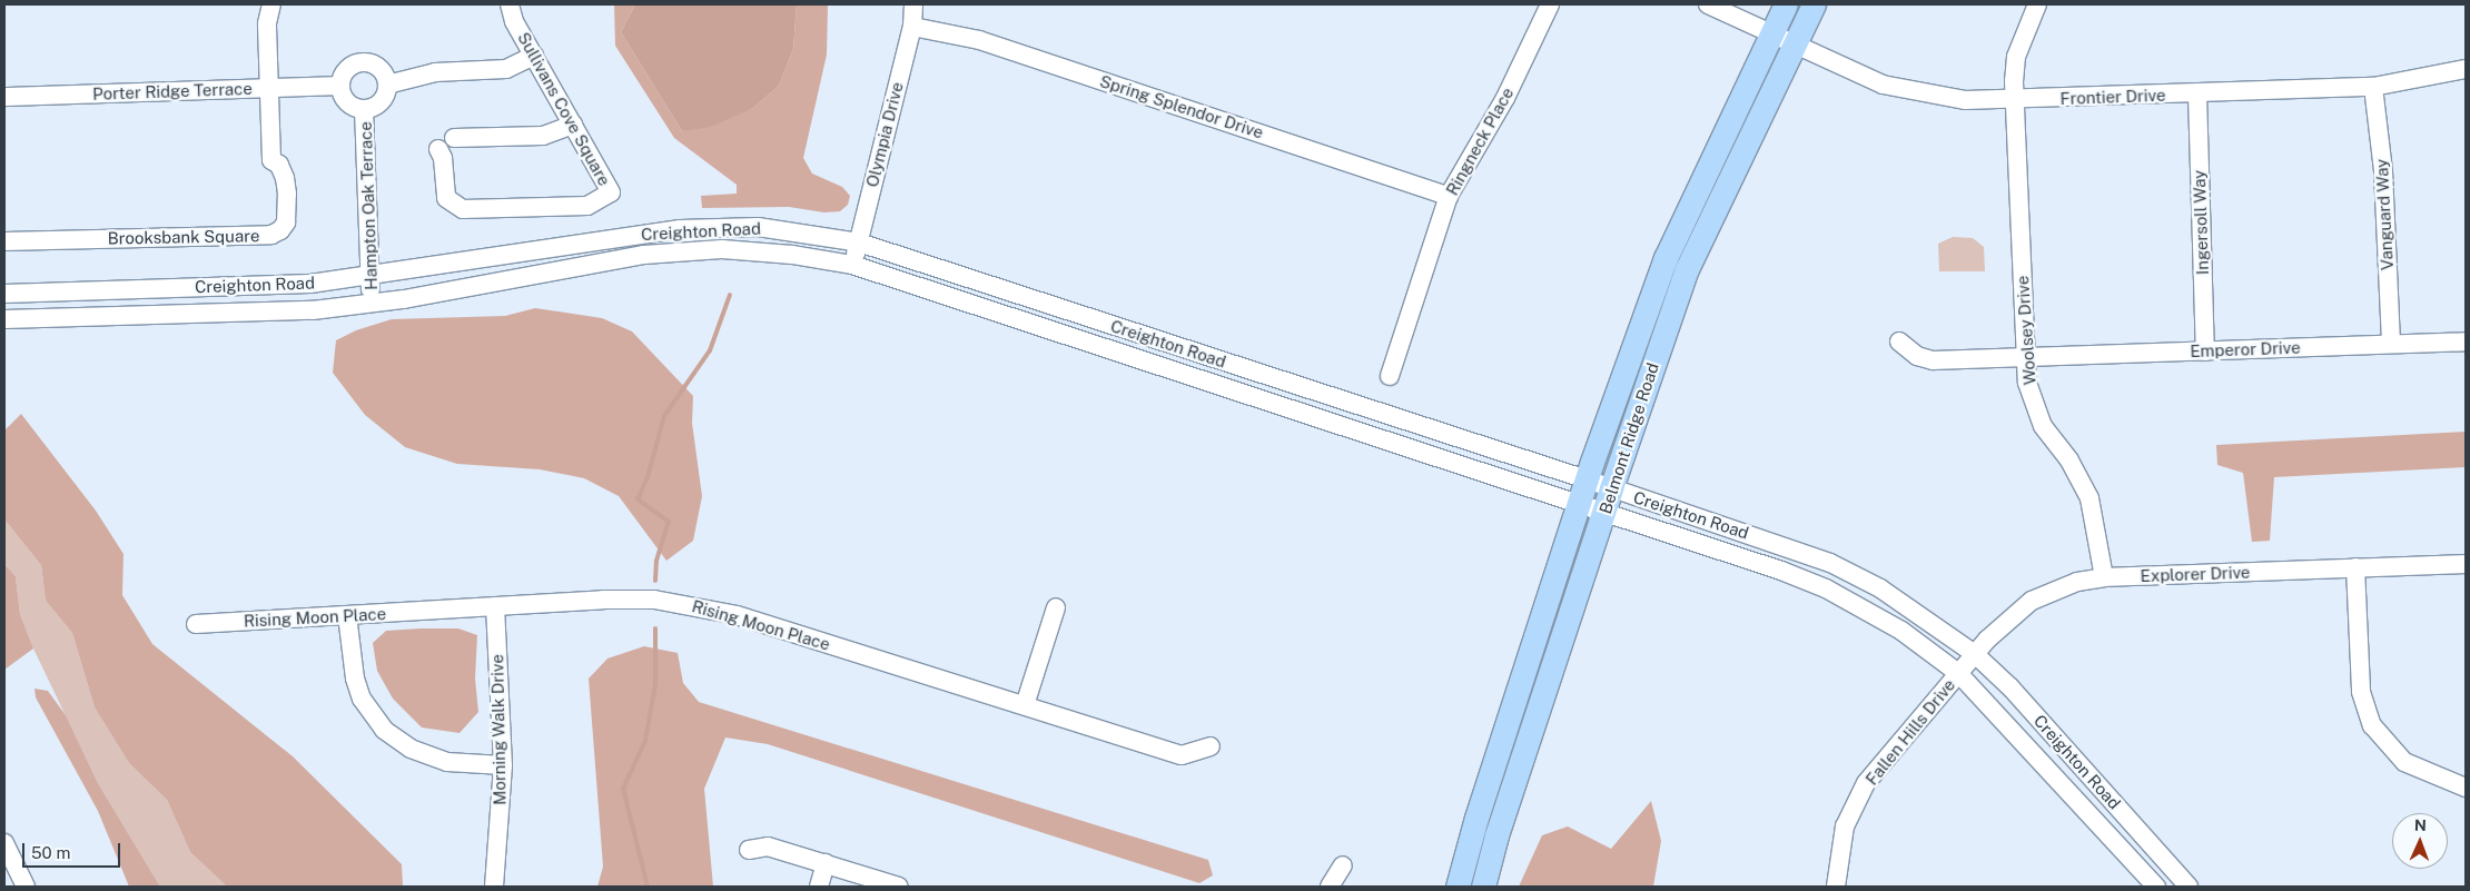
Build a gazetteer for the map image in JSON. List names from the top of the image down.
{
  "streets": {
    "main road": ["Belmont Ridge Road"],
    "street": [
      "Porter Ridge Terrace",
      "Frontier Drive",
      "Spring Splendor Drive",
      "Sullivans Cove Square",
      "Olympia Drive",
      "Ringneck Place",
      "Hampton Oak Terrace",
      "Vanguard Way",
      "Ingersoll Way",
      "Creighton Road",
      "Brooksbank Square",
      "Woolsey Drive",
      "Emperor Drive",
      "Explorer Drive",
      "Rising Moon Place",
      "Morning Walk Drive",
      "Fallen Hills Drive"
    ]
  },
  "crossings": [
    ["Porter Ridge Terrace", "Hampton Oak Terrace"],
    ["Porter Ridge Terrace", "Brooksbank Square"],
    ["Frontier Drive", "Vanguard Way"],
    ["Frontier Drive", "Ingersoll Way"],
    ["Frontier Drive", "Woolsey Drive"],
    ["Frontier Drive", "Belmont Ridge Road"],
    ["Spring Splendor Drive", "Olympia Drive"],
    ["Spring Splendor Drive", "Ringneck Place"],
    ["Olympia Drive", "Creighton Road"],
    ["Hampton Oak Terrace", "Creighton Road"],
    ["Vanguard Way", "Emperor Drive"],
    ["Ingersoll Way", "Emperor Drive"],
    ["Creighton Road", "Belmont Ridge Road"],
    ["Creighton Road", "Explorer Drive"],
    ["Creighton Road", "Fallen Hills Drive"],
    ["Woolsey Drive", "Emperor Drive"],
    ["Woolsey Drive", "Explorer Drive"],
    ["Explorer Drive", "Fallen Hills Drive"],
    ["Rising Moon Place", "Morning Walk Drive"]
  ],
  "scale_bar": "50 m",
  "north": "top"
}
